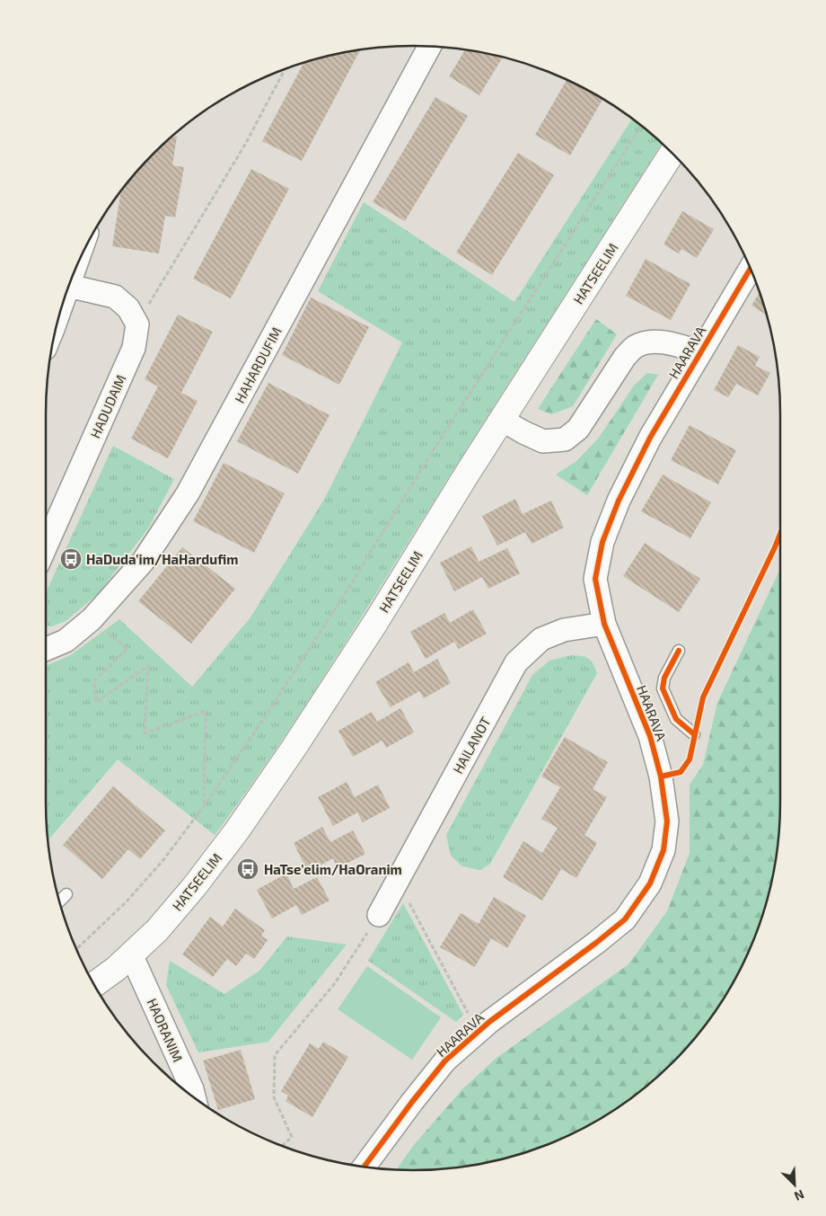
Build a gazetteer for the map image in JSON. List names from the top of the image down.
{
  "streets": {
    "street": [
      "HATSEELIM",
      "HAARAVA",
      "HAHARDUFIM",
      "HADUDAIM",
      "HAILANOT",
      "HAORANIM"
    ]
  },
  "crossings": [
    ["HATSEELIM", "HAORANIM"],
    ["HAARAVA", "HAILANOT"]
  ],
  "places": {
    "bus stop": ["HaDuda'im/HaHardufim", "HaTse'elim/HaOranim"]
  },
  "north": "bottom right"
}
